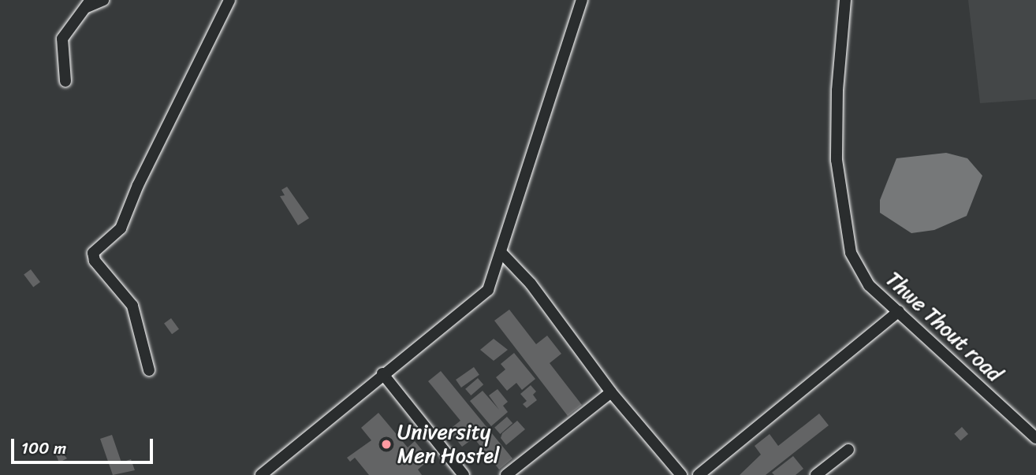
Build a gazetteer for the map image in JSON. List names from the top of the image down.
{
  "streets": {
    "street": ["Thwe Thout road"]
  },
  "places": ["University Men Hostel"],
  "scale_bar": "100 m"
}
